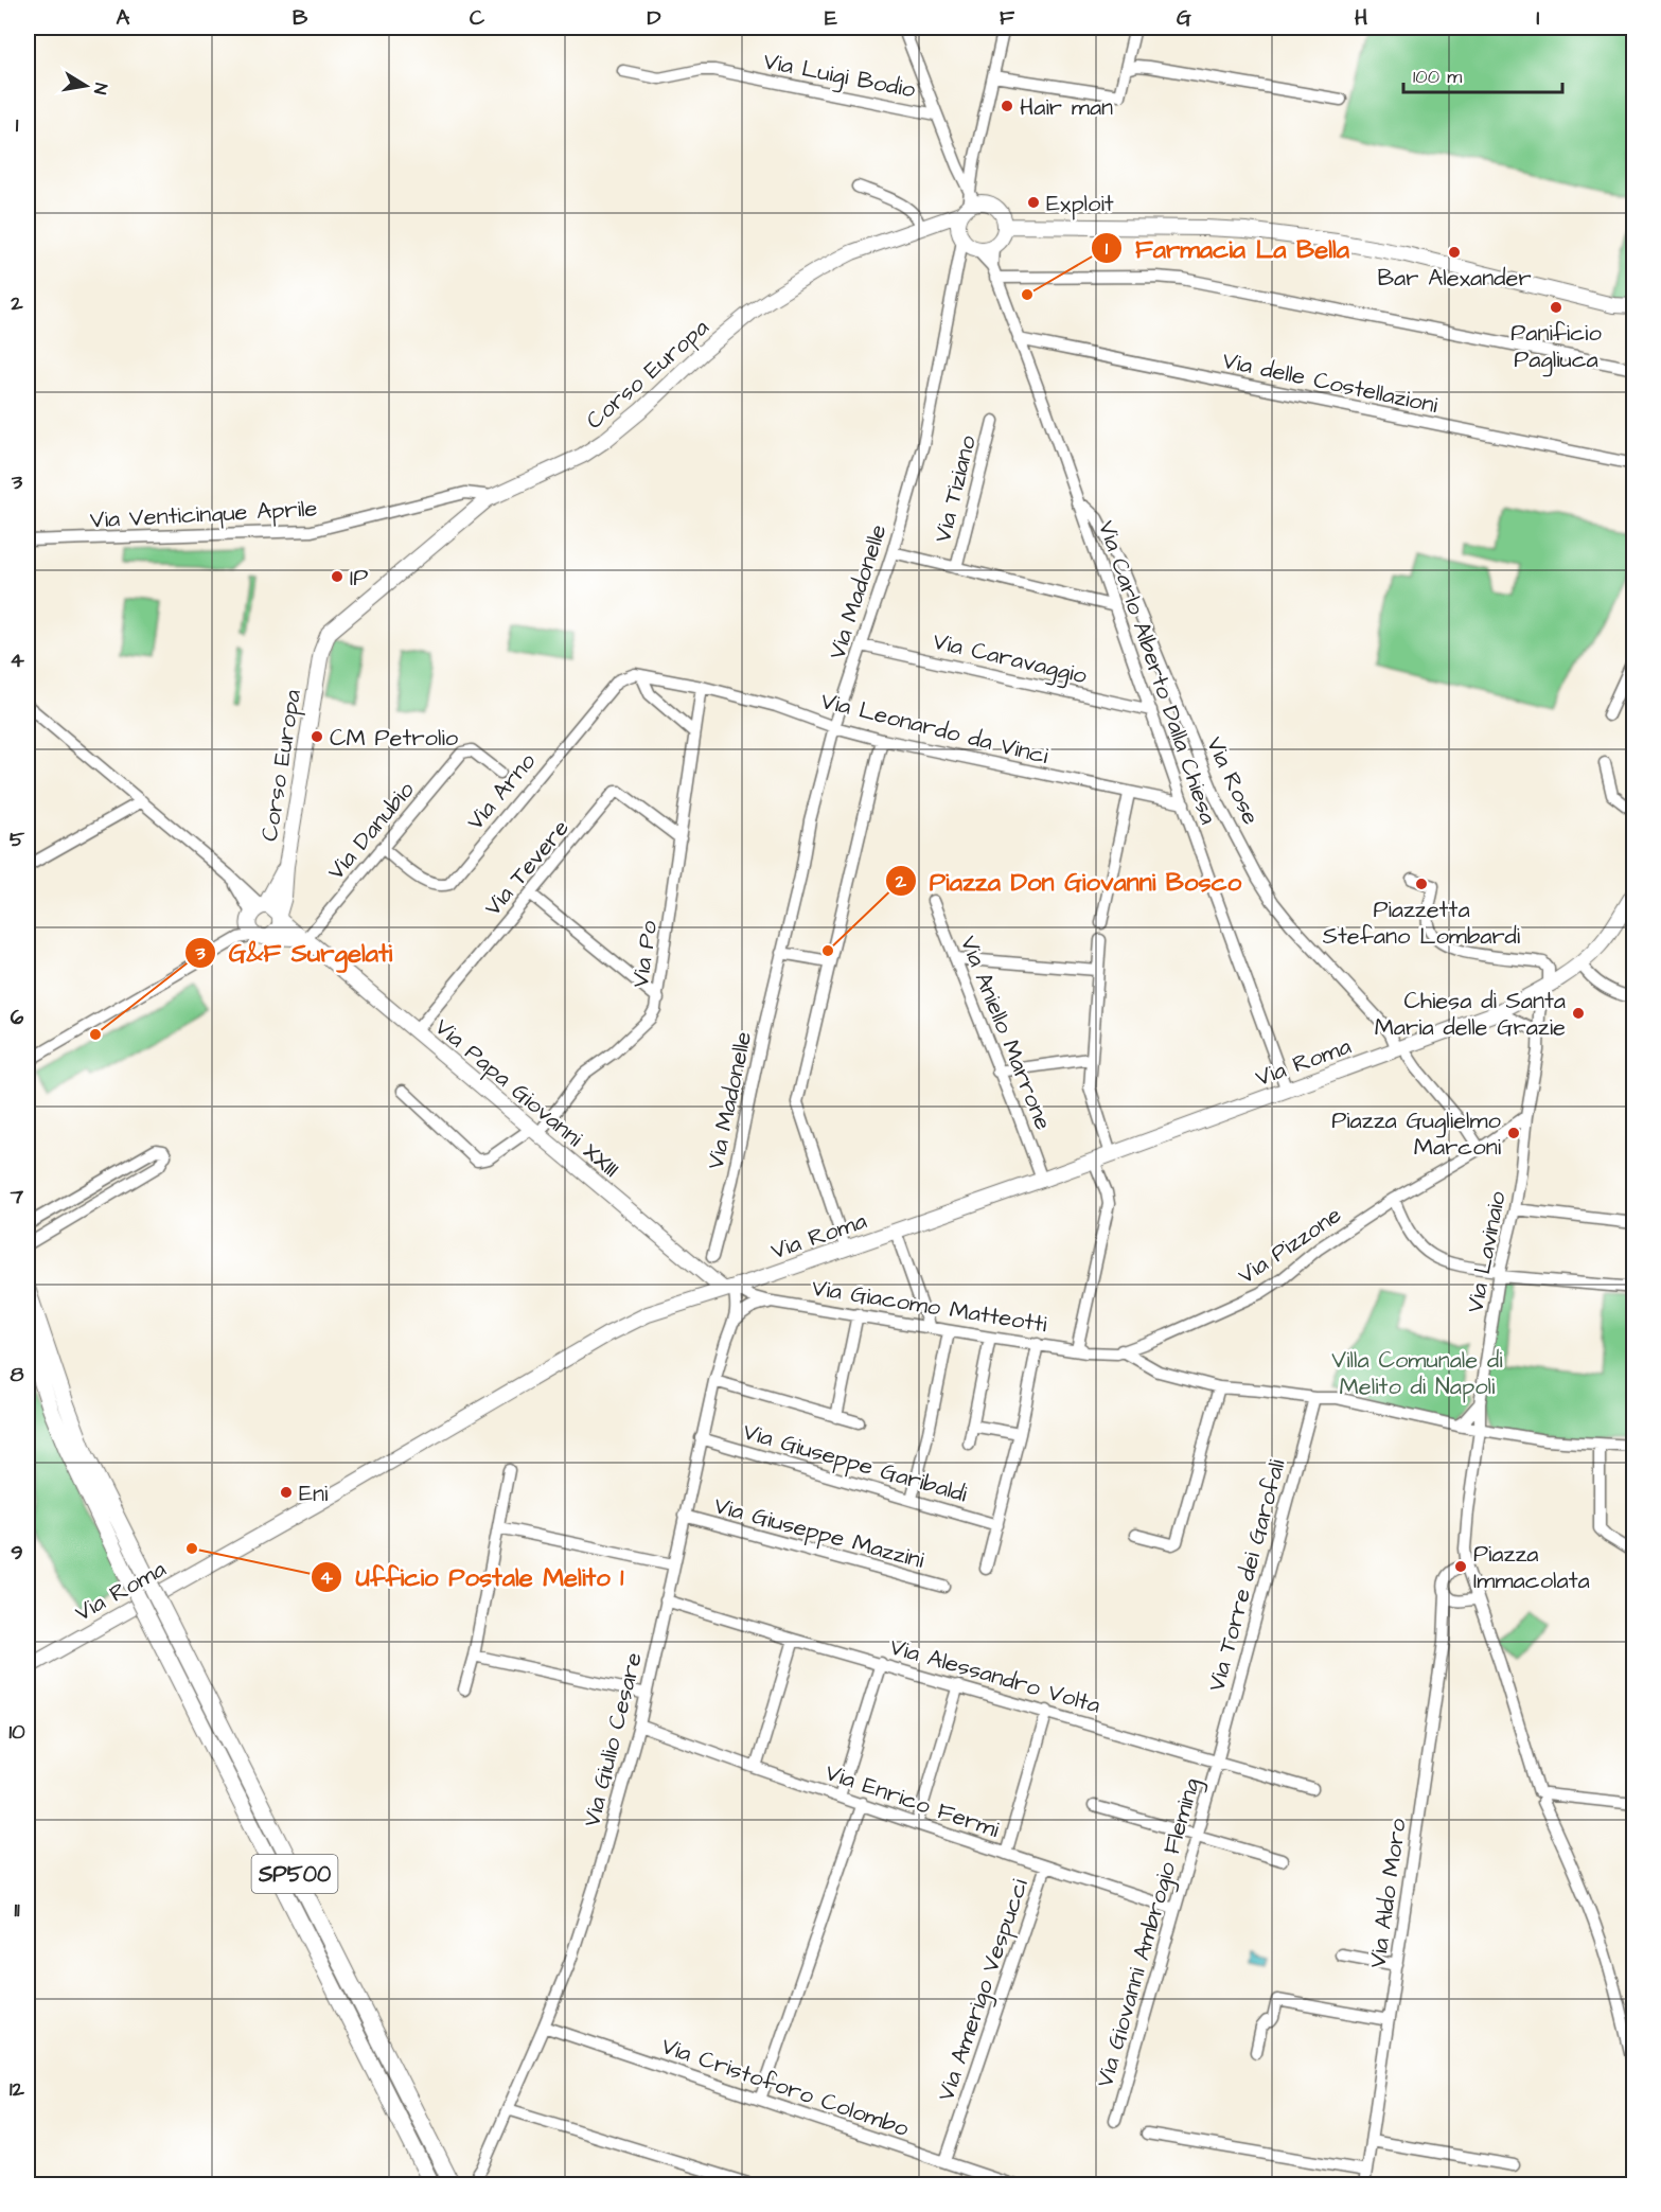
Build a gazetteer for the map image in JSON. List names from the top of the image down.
{
  "streets": {
    "highway": ["SP500"],
    "main road": ["Corso Europa", "Via Roma", "Via Papa Giovanni XXIII"],
    "street": [
      "Via Luigi Bodio",
      "Via delle Costellazioni",
      "Via Tiziano",
      "Via Venticinque Aprile",
      "Via Madonelle",
      "Via Caravaggio",
      "Via Carlo Alberto Dalla Chiesa",
      "Via Leonardo da Vinci",
      "Via Rose",
      "Via Arno",
      "Via Danubio",
      "Via Tevere",
      "Via Po",
      "Via Aniello Marrone",
      "Via Pizzone",
      "Via Lavinaio",
      "Via Giacomo Matteotti",
      "Via Giuseppe Garibaldi",
      "Via Giuseppe Mazzini",
      "Via Torre dei Garofali",
      "Via Alessandro Volta",
      "Via Giulio Cesare",
      "Via Enrico Fermi",
      "Via Aldo Moro",
      "Via Giovanni Ambrogio Fleming",
      "Via Amerigo Vespucci",
      "Via Cristoforo Colombo"
    ]
  },
  "crossings": [
    ["Corso Europa", "Via Madonelle"],
    ["Corso Europa", "Via Carlo Alberto Dalla Chiesa"],
    ["Corso Europa", "Via Papa Giovanni XXIII"],
    ["Via delle Costellazioni", "Via Carlo Alberto Dalla Chiesa"],
    ["Via Madonelle", "Via Caravaggio"],
    ["Via Madonelle", "Via Carlo Alberto Dalla Chiesa"],
    ["Via Madonelle", "Via Leonardo da Vinci"],
    ["Via Caravaggio", "Via Carlo Alberto Dalla Chiesa"],
    ["Via Carlo Alberto Dalla Chiesa", "Via Leonardo da Vinci"],
    ["Via Carlo Alberto Dalla Chiesa", "Via Rose"],
    ["Via Carlo Alberto Dalla Chiesa", "Via Roma"],
    ["Via Leonardo da Vinci", "Via Arno"],
    ["Via Leonardo da Vinci", "Via Po"],
    ["Via Rose", "Via Roma"],
    ["Via Rose", "Via Pizzone"],
    ["Via Arno", "Via Danubio"],
    ["Via Danubio", "Via Papa Giovanni XXIII"],
    ["Via Tevere", "Via Po"],
    ["Via Tevere", "Via Papa Giovanni XXIII"],
    ["Via Po", "Via Papa Giovanni XXIII"],
    ["Via Aniello Marrone", "Via Roma"],
    ["Via Roma", "Via Papa Giovanni XXIII"],
    ["Via Roma", "Via Lavinaio"],
    ["Via Roma", "Via Giacomo Matteotti"],
    ["Via Roma", "Via Giulio Cesare"],
    ["Via Papa Giovanni XXIII", "Via Giacomo Matteotti"],
    ["Via Papa Giovanni XXIII", "Via Giulio Cesare"],
    ["Via Pizzone", "Via Giacomo Matteotti"],
    ["Via Giacomo Matteotti", "Via Giulio Cesare"],
    ["Via Giuseppe Garibaldi", "Via Giulio Cesare"],
    ["Via Giuseppe Mazzini", "Via Giulio Cesare"],
    ["Via Torre dei Garofali", "Via Alessandro Volta"],
    ["Via Torre dei Garofali", "Via Giovanni Ambrogio Fleming"],
    ["Via Alessandro Volta", "Via Giulio Cesare"],
    ["Via Alessandro Volta", "Via Giovanni Ambrogio Fleming"],
    ["Via Giulio Cesare", "Via Enrico Fermi"],
    ["Via Giulio Cesare", "Via Cristoforo Colombo"],
    ["Via Enrico Fermi", "Via Giovanni Ambrogio Fleming"],
    ["Via Enrico Fermi", "Via Amerigo Vespucci"],
    ["Via Amerigo Vespucci", "Via Cristoforo Colombo"]
  ],
  "parks": ["Villa Comunale di Melito di Napoli"],
  "places": [
    "Hair man",
    "Exploit",
    "Bar Alexander",
    "Farmacia La Bella",
    "Panificio Pagliuca",
    "IP",
    "CM Petrolio",
    "Piazzetta Stefano Lombardi",
    "Piazza Don Giovanni Bosco",
    "Chiesa di Santa Maria delle Grazie",
    "G&F Surgelati",
    "Piazza Guglielmo Marconi",
    "Eni",
    "Ufficio Postale Melito 1",
    "Piazza Immacolata"
  ],
  "scale_bar": "100 m",
  "north": "right",
  "grid": {
    "columns": [
      "A",
      "B",
      "C",
      "D",
      "E",
      "F",
      "G",
      "H",
      "I"
    ],
    "rows": [
      "1",
      "2",
      "3",
      "4",
      "5",
      "6",
      "7",
      "8",
      "9",
      "10",
      "11",
      "12"
    ]
  }
}
